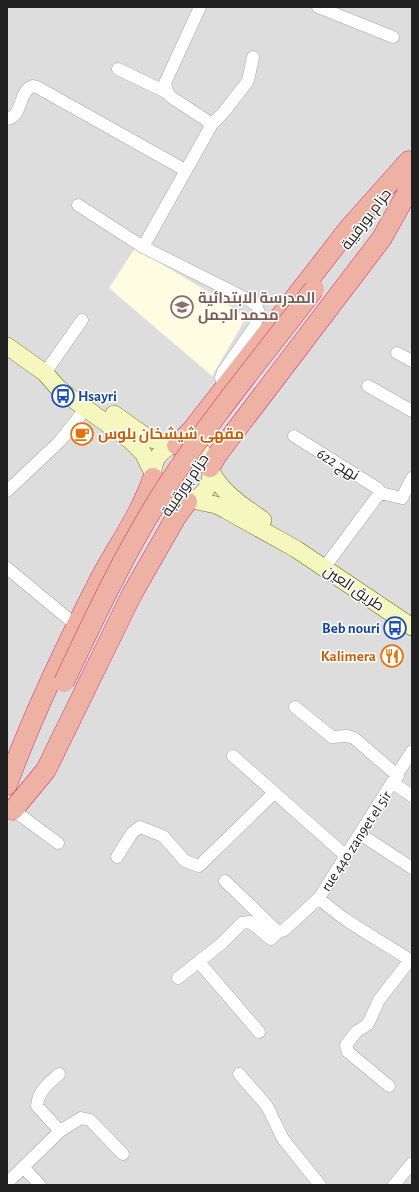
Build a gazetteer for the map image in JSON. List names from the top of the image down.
{
  "streets": {
    "highway": ["حزام بورقيبة"],
    "main road": ["طريق العين"],
    "street": ["نهج 622", "rue 440 zan9et el 5ir"]
  },
  "places": {
    "school or university": ["المدرسة الابتدائية محمد الجمل"],
    "bus stop": ["Hsayri", "Beb nouri"],
    "cafe": ["مقهى شيشخان بلوس"],
    "restaurant": ["Kalimera"]
  }
}
